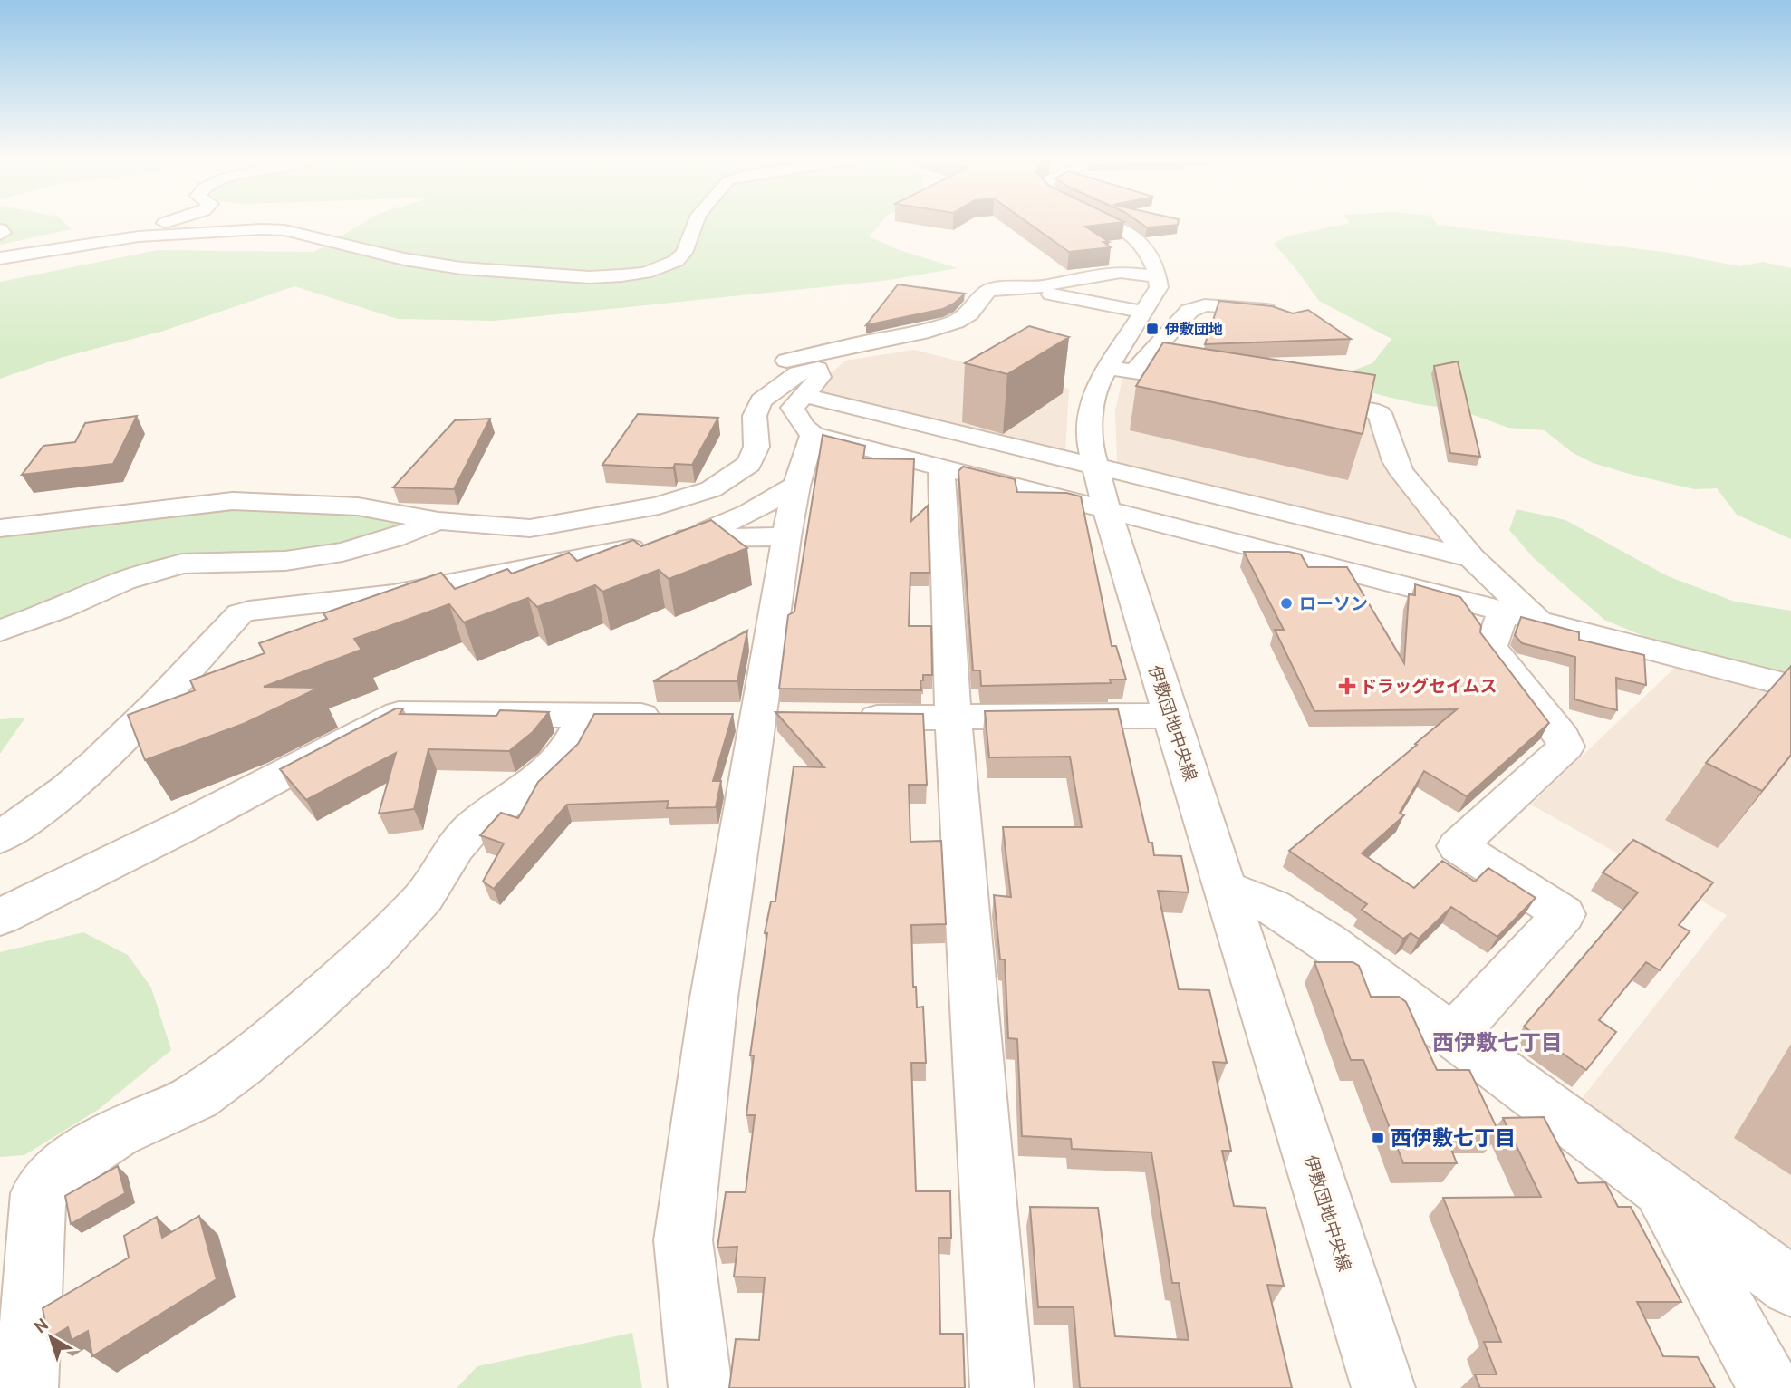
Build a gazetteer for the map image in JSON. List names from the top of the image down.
{
  "streets": {
    "street": ["伊敷団地中央線"]
  },
  "districts": ["西伊敷七丁目"],
  "places": {
    "transit": ["伊敷団地", "西伊敷七丁目"],
    "other": ["ローソン"],
    "health": ["ドラッグセイムス"]
  },
  "north": "top left"
}
